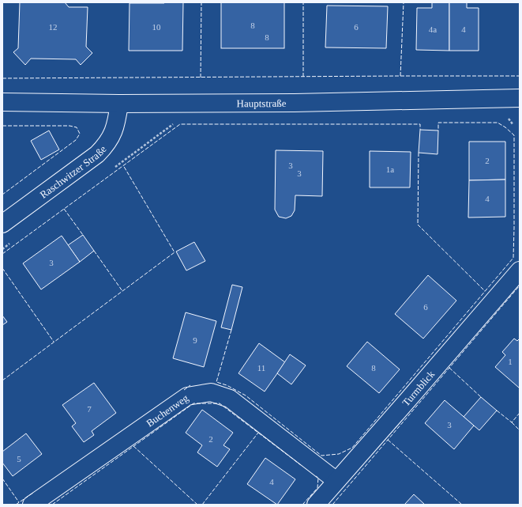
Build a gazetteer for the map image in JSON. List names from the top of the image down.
{
  "streets": {
    "street": [
      "Hauptstraße",
      "Raschwitzer Straße",
      "Turmblick",
      "Buchenweg"
    ]
  },
  "crossings": [
    ["Hauptstraße", "Raschwitzer Straße"],
    ["Turmblick", "Buchenweg"]
  ],
  "house_numbers": [
    "8",
    "12",
    "10",
    "6",
    "4a",
    "4",
    "8",
    "2",
    "3",
    "1a",
    "3",
    "4",
    "3",
    "6",
    "9",
    "1",
    "11",
    "8",
    "7",
    "3",
    "2",
    "5",
    "4"
  ]
}
